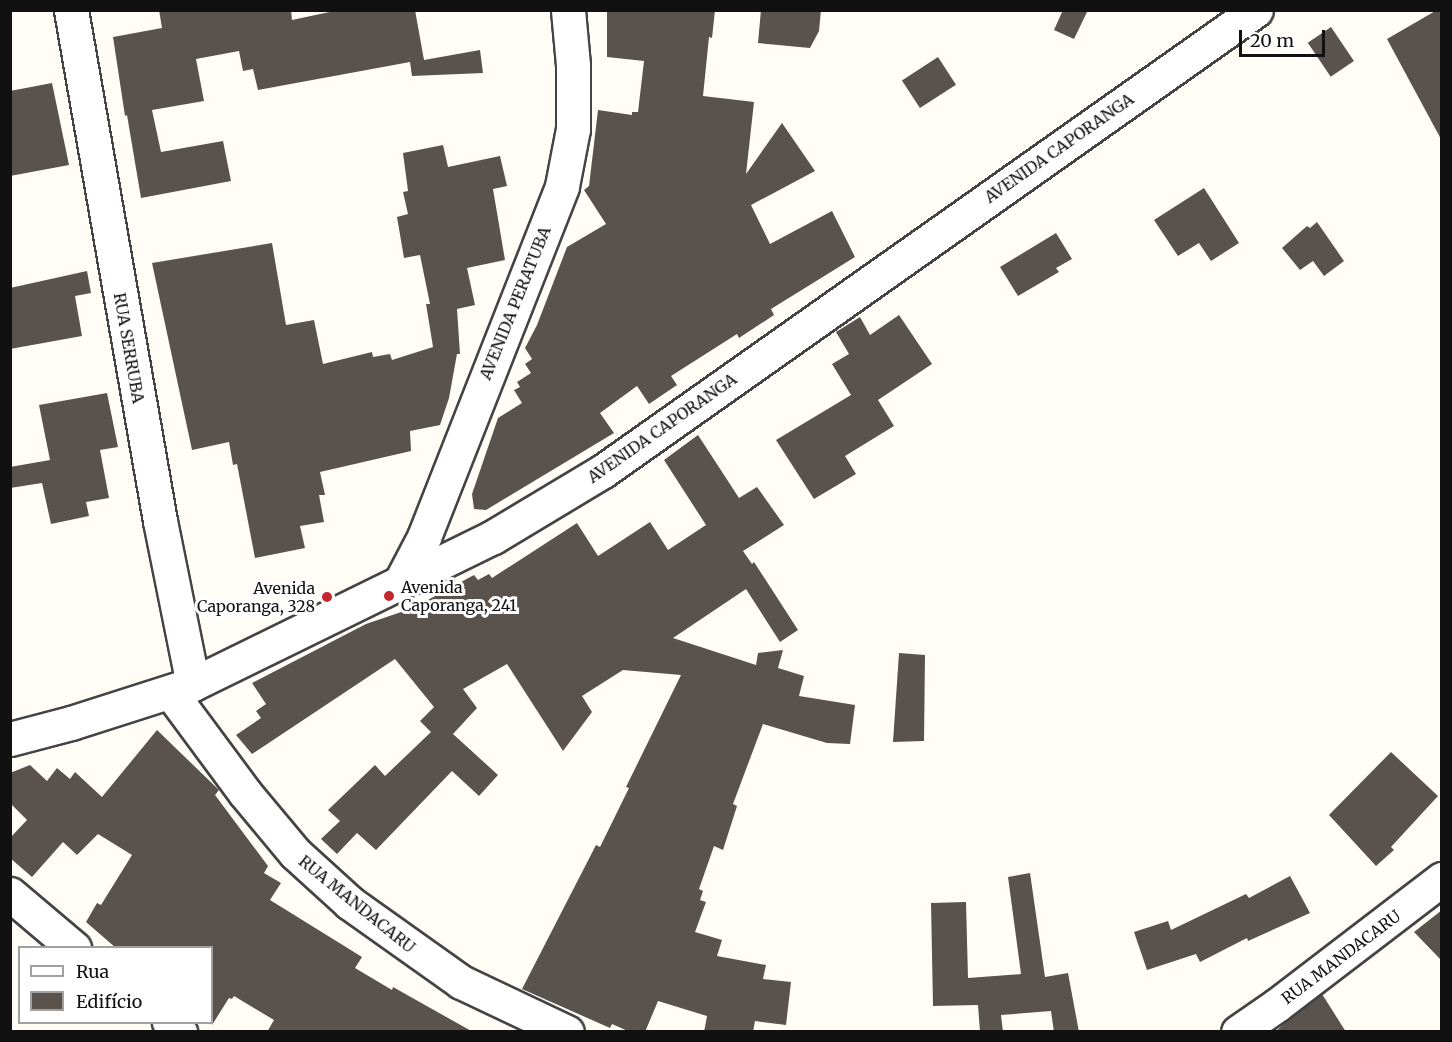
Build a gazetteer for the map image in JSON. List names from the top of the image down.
{
  "streets": {
    "street": [
      "AVENIDA CAPORANGA",
      "AVENIDA PERATUBA",
      "RUA SERRUBA",
      "RUA MANDACARU"
    ]
  },
  "crossings": [
    ["AVENIDA CAPORANGA", "AVENIDA PERATUBA"],
    ["AVENIDA CAPORANGA", "RUA SERRUBA"],
    ["AVENIDA CAPORANGA", "RUA MANDACARU"],
    ["RUA SERRUBA", "RUA MANDACARU"]
  ],
  "places": ["Avenida Caporanga, 241", "Avenida Caporanga, 328"],
  "legend": ["Rua", "Edifício"],
  "scale_bar": "20 m"
}
